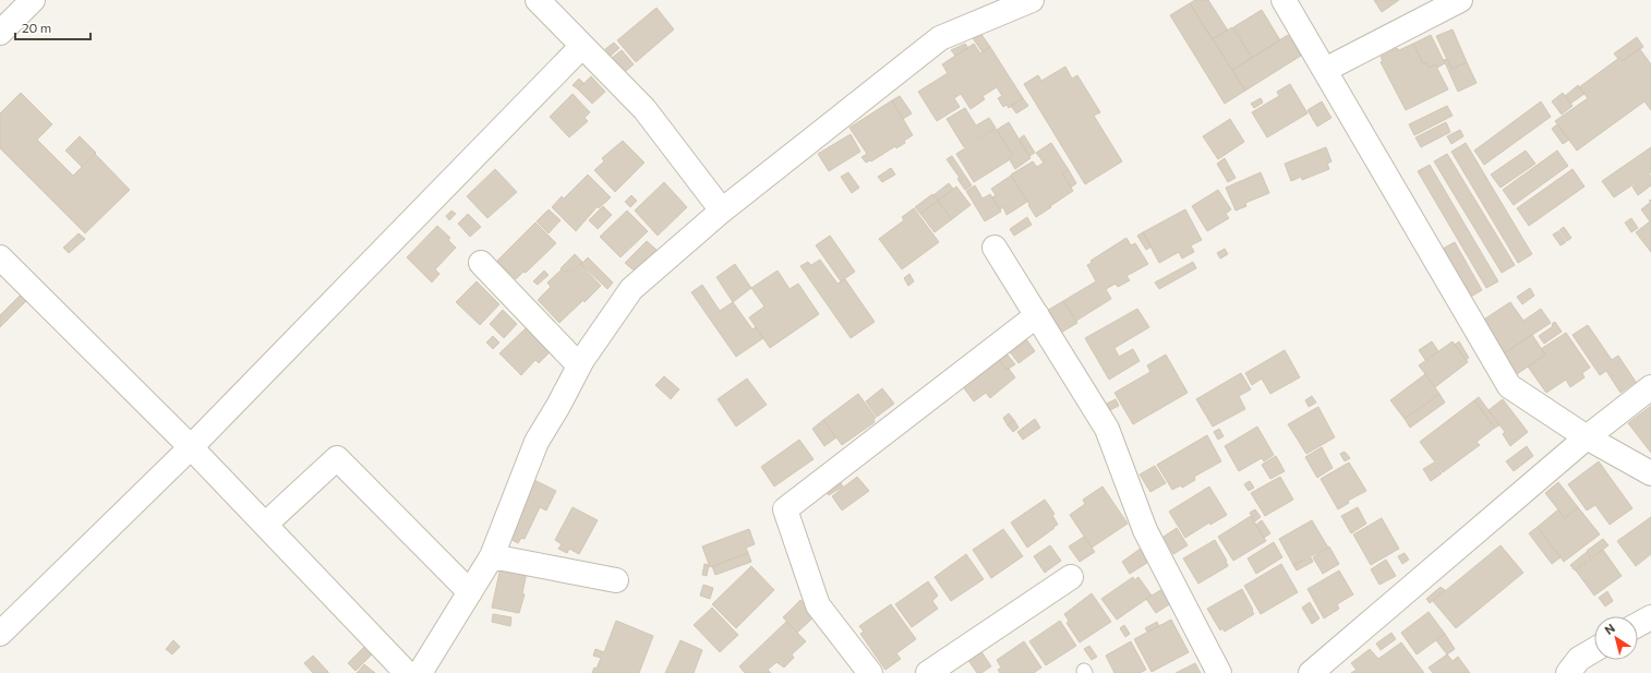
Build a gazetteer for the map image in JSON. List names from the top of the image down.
{
  "scale_bar": "20 m",
  "north": "top left"
}
